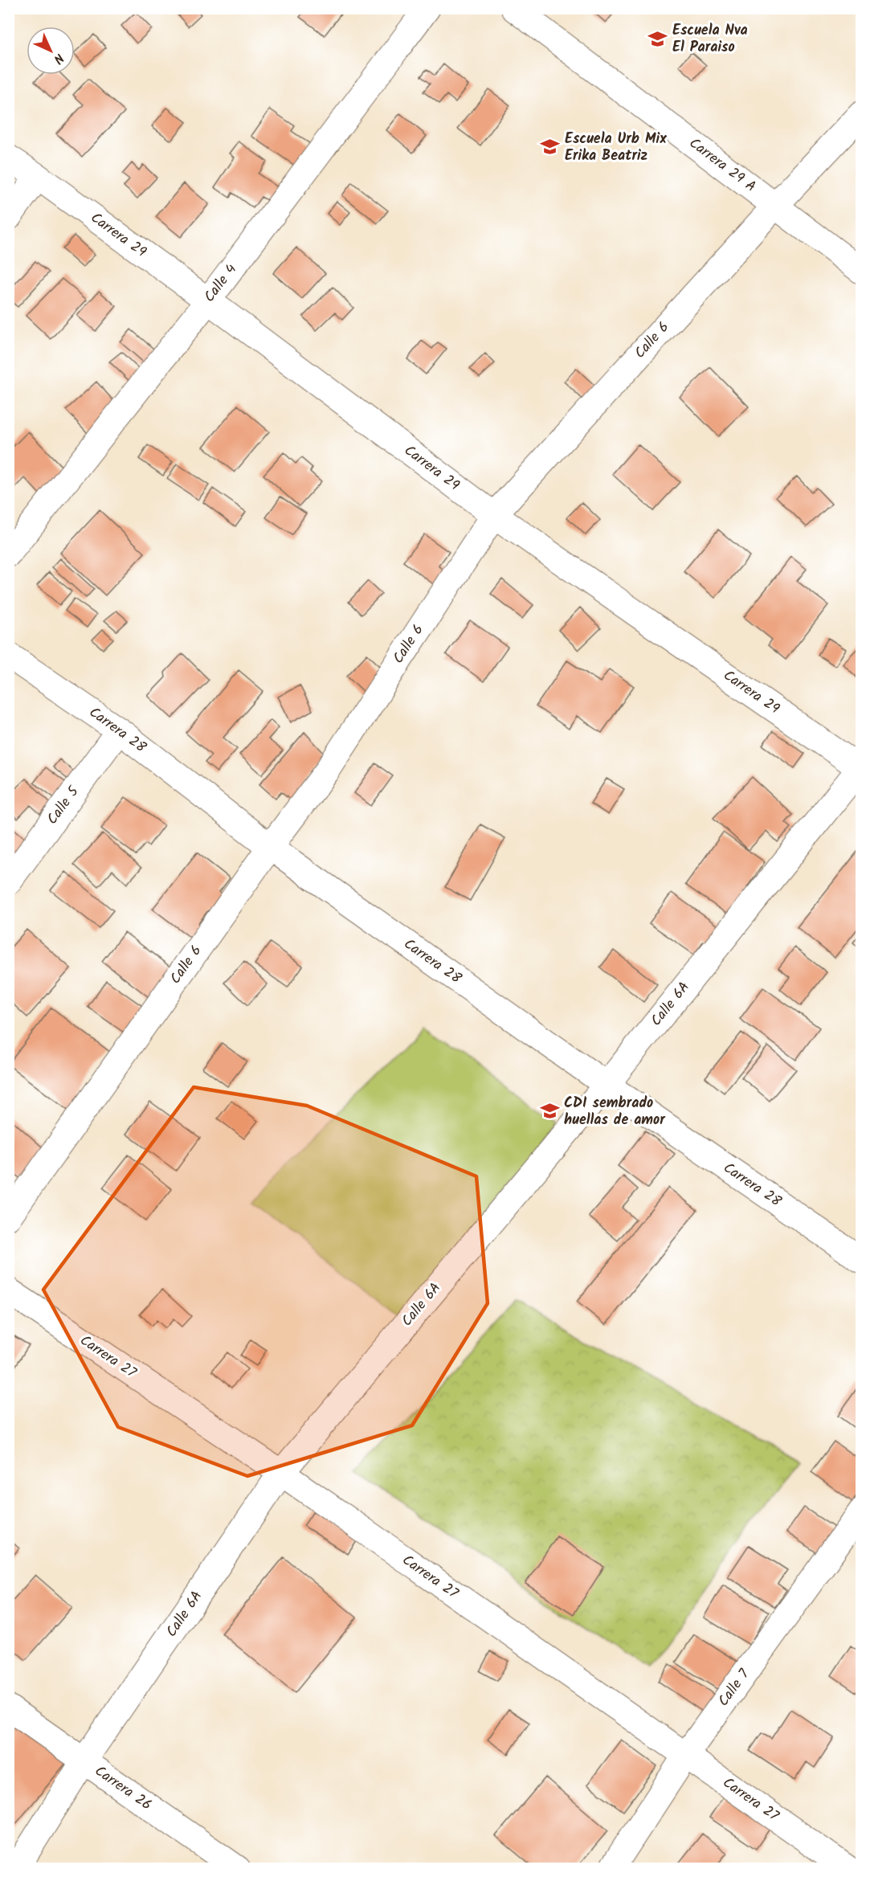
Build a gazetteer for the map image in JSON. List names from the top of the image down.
{
  "streets": {
    "street": [
      "Carrera 29 A",
      "Carrera 29",
      "Calle 4",
      "Calle 6",
      "Carrera 28",
      "Calle 5",
      "Calle 6A",
      "Carrera 27",
      "Calle 7",
      "Carrera 26"
    ]
  },
  "crossings": [
    ["Carrera 29 A", "Calle 6"],
    ["Carrera 29", "Calle 4"],
    ["Carrera 29", "Calle 6"],
    ["Carrera 29", "Calle 6A"],
    ["Calle 6", "Carrera 28"],
    ["Carrera 28", "Calle 5"],
    ["Carrera 28", "Calle 6A"],
    ["Calle 6A", "Carrera 27"],
    ["Calle 6A", "Carrera 26"],
    ["Carrera 27", "Calle 7"]
  ],
  "places": {
    "school or university": ["Escuela Nva El Paraiso", "Escuela Urb Mix Erika Beatriz", "CDI sembrado huellas de amor"]
  },
  "north": "bottom right"
}
